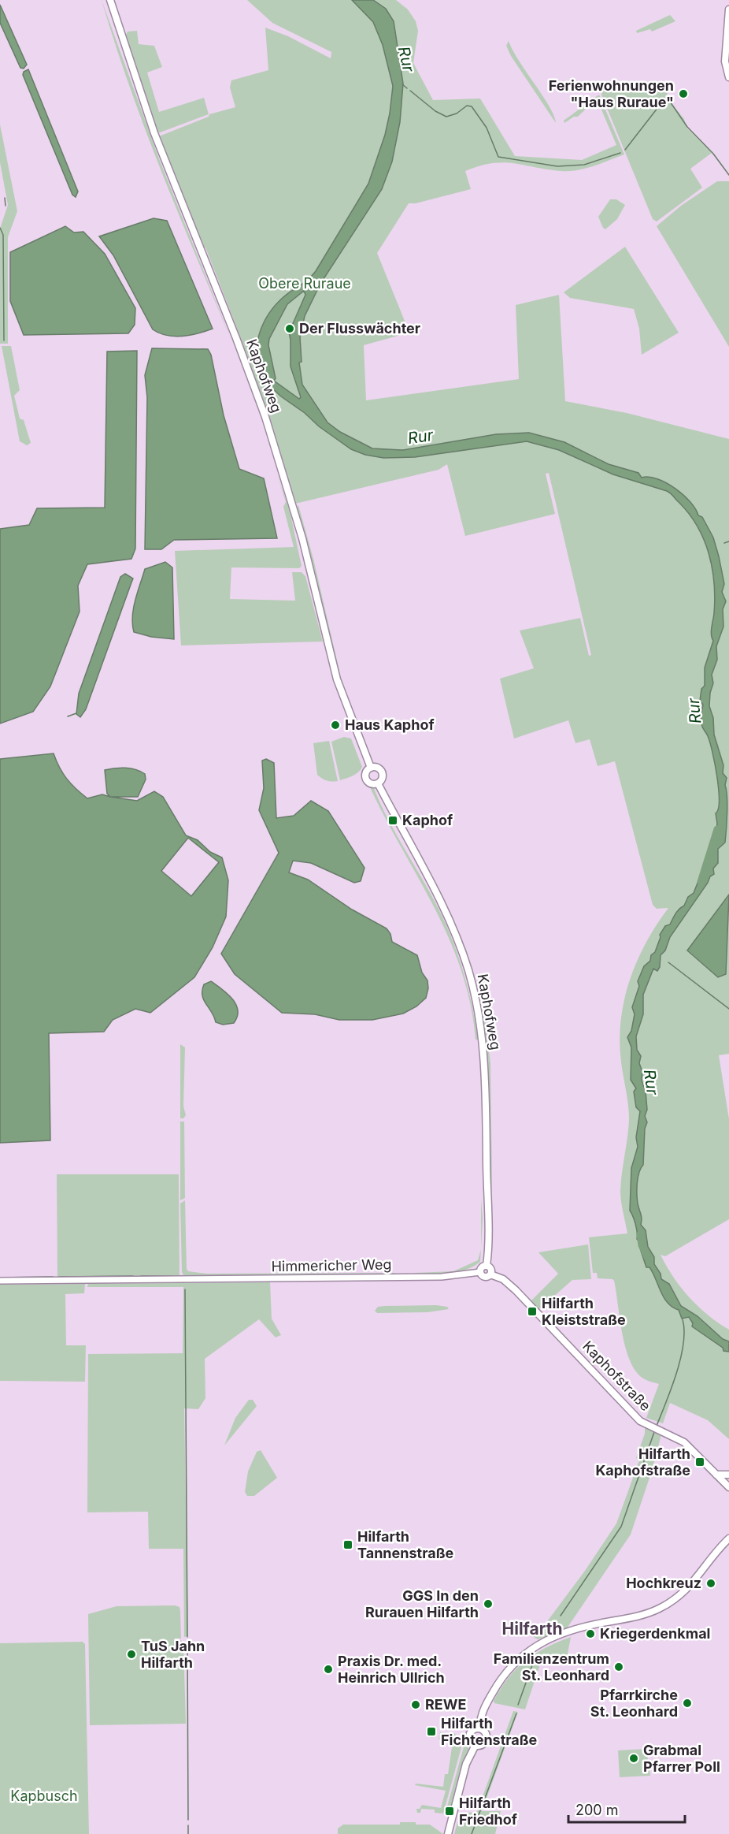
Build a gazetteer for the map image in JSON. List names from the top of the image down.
{
  "streets": {
    "main road": ["Kaphofweg", "Kaphofstraße"],
    "street": ["Himmericher Weg"]
  },
  "crossings": [
    ["Kaphofweg", "Himmericher Weg"],
    ["Kaphofweg", "Kaphofstraße"],
    ["Himmericher Weg", "Kaphofstraße"]
  ],
  "districts": ["Hilfarth"],
  "water": ["Rur"],
  "parks": ["Obere Ruraue", "Kapbusch"],
  "places": {
    "other": [
      "Ferienwohnungen \"Haus Ruraue\"",
      "Der Flusswächter",
      "Haus Kaphof",
      "Hochkreuz",
      "GGS In den Rurauen Hilfarth",
      "Kriegerdenkmal",
      "TuS Jahn Hilfarth",
      "Familienzentrum St. Leonhard",
      "Praxis Dr. med. Heinrich Ullrich",
      "Pfarrkirche St. Leonhard",
      "REWE",
      "Grabmal Pfarrer Poll"
    ],
    "transit": [
      "Kaphof",
      "Hilfarth Kleiststraße",
      "Hilfarth Kaphofstraße",
      "Hilfarth Tannenstraße",
      "Hilfarth Fichtenstraße",
      "Hilfarth Friedhof"
    ]
  },
  "scale_bar": "200 m"
}
